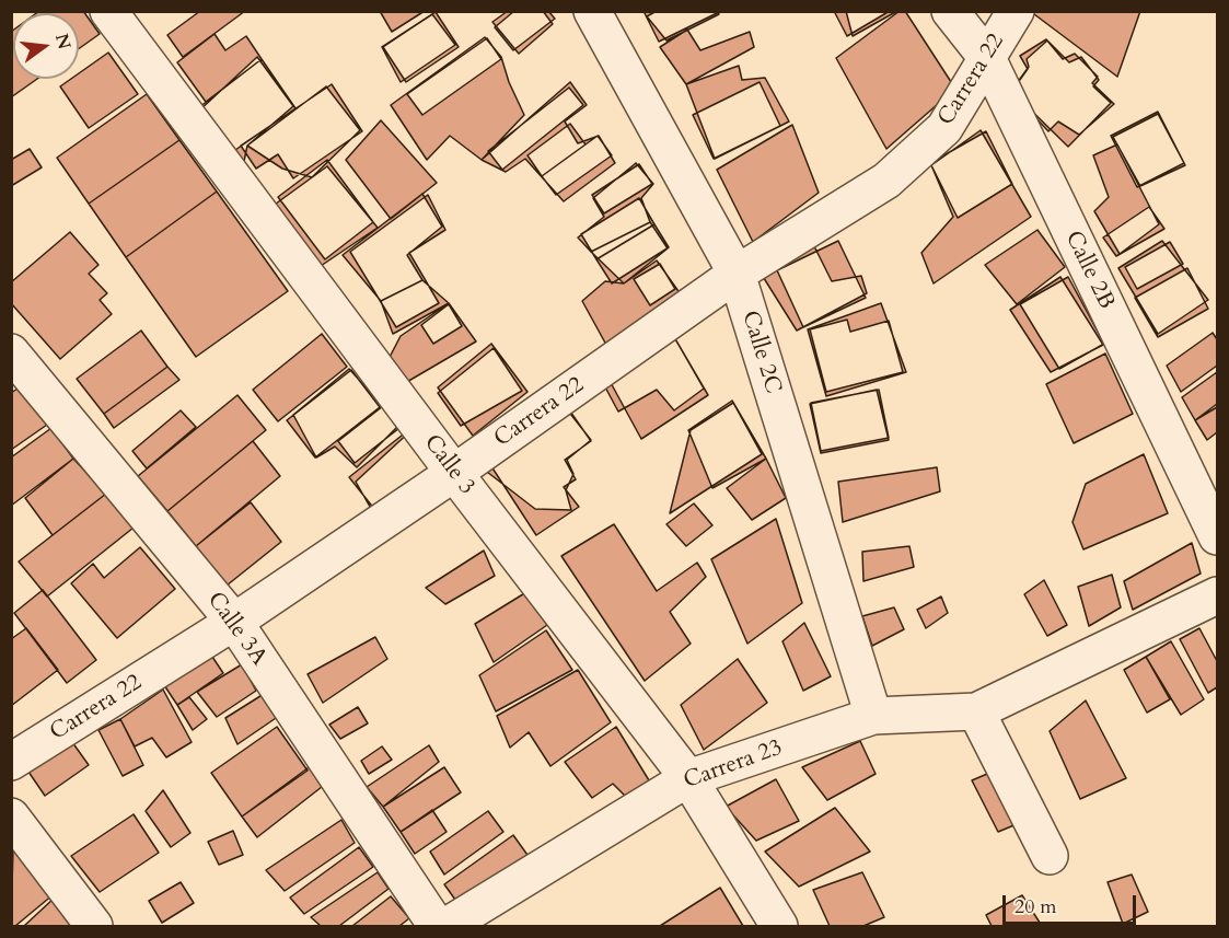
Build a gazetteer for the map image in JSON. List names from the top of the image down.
{
  "streets": {
    "street": [
      "Carrera 22",
      "Calle 2B",
      "Calle 2C",
      "Calle 3",
      "Calle 3A",
      "Carrera 23"
    ]
  },
  "crossings": [
    ["Carrera 22", "Calle 2B"],
    ["Carrera 22", "Calle 2C"],
    ["Carrera 22", "Calle 3"],
    ["Carrera 22", "Calle 3A"],
    ["Calle 2C", "Carrera 23"],
    ["Calle 3", "Carrera 23"]
  ],
  "scale_bar": "20 m",
  "north": "right"
}
